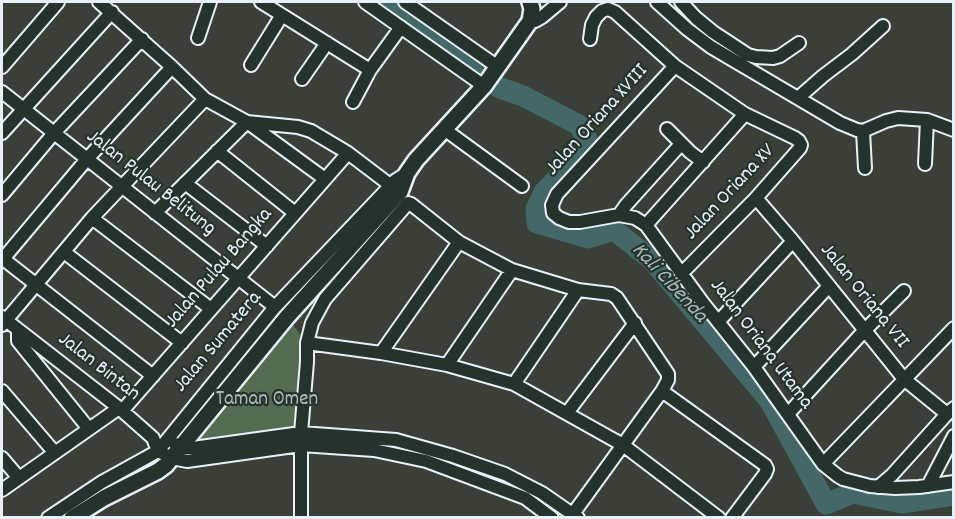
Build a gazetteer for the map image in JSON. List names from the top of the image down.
{
  "streets": {
    "street": [
      "Jalan Oriana XVIII",
      "Jalan Pulau Belitung",
      "Jalan Oriana XV",
      "Jalan Pulau Bangka",
      "Jalan Oriana VII",
      "Jalan Sumatera",
      "Jalan Oriana Utama",
      "Jalan Bintan"
    ]
  },
  "crossings": [
    ["Jalan Pulau Belitung", "Jalan Pulau Bangka"],
    ["Jalan Pulau Belitung", "Jalan Sumatera"],
    ["Jalan Oriana XV", "Jalan Oriana VII"],
    ["Jalan Oriana XV", "Jalan Oriana Utama"],
    ["Jalan Pulau Bangka", "Jalan Bintan"],
    ["Jalan Sumatera", "Jalan Bintan"]
  ],
  "water": ["Kali Cibenda"],
  "parks": ["Taman Omen"]
}
